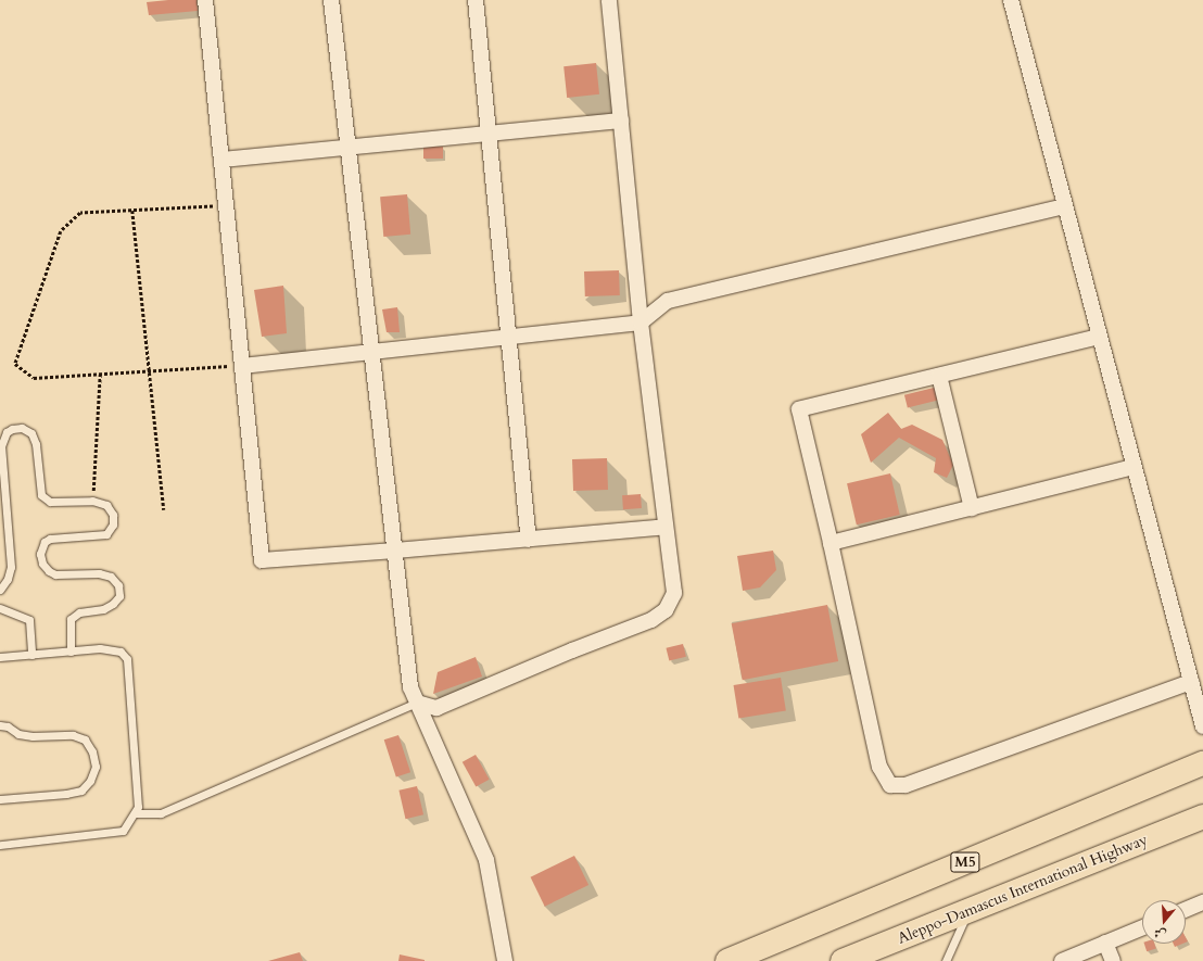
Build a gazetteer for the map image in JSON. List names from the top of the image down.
{
  "streets": {
    "highway": ["M5", "Aleppo-Damascus International Highway"]
  },
  "north": "bottom"
}
